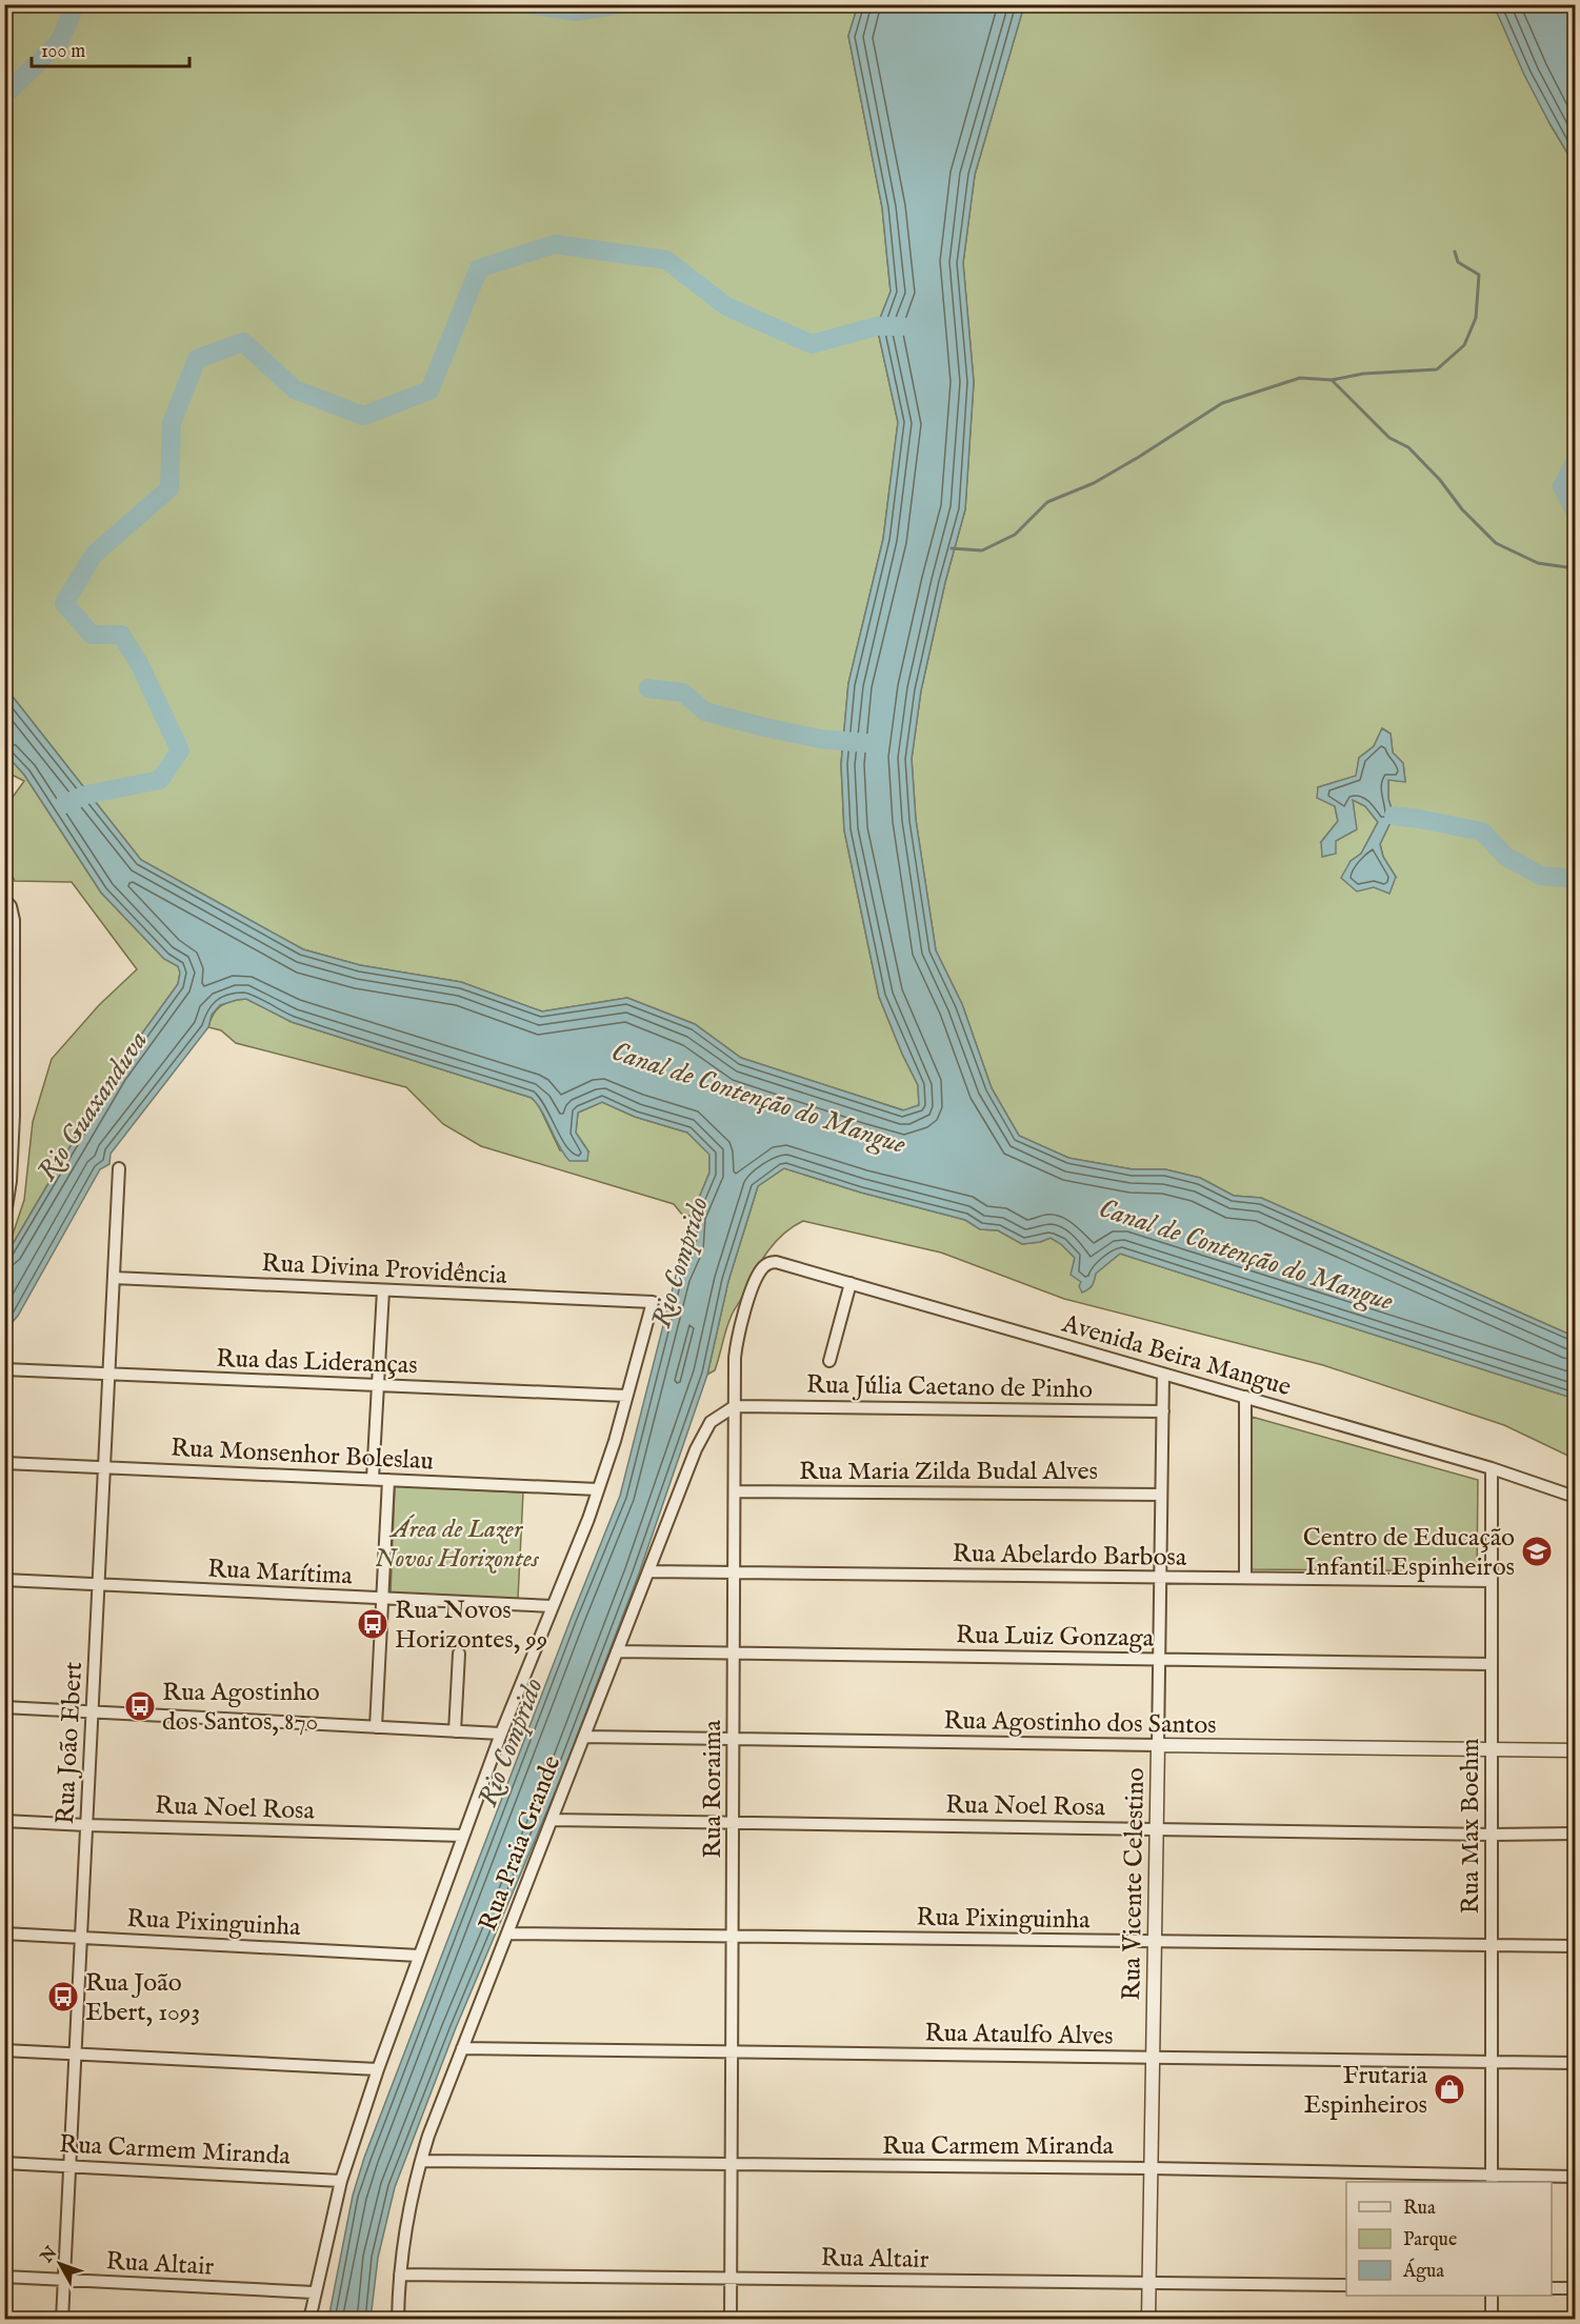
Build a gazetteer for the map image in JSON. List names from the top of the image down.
{
  "streets": {
    "street": [
      "Rua Divina Providência",
      "Avenida Beira Mangue",
      "Rua das Lideranças",
      "Rua Júlia Caetano de Pinho",
      "Rua Monsenhor Boleslau",
      "Rua Maria Zilda Budal Alves",
      "Rua Abelardo Barbosa",
      "Rua Marítima",
      "Rua Luiz Gonzaga",
      "Rua Agostinho dos Santos",
      "Rua João Ebert",
      "Rua Roraima",
      "Rua Noel Rosa",
      "Rua Max Boehm",
      "Rua Praia Grande",
      "Rua Vicente Celestino",
      "Rua Pixinguinha",
      "Rua Ataulfo Alves",
      "Rua Carmem Miranda",
      "Rua Altair"
    ]
  },
  "crossings": [
    ["Rua Divina Providência", "Rua das Lideranças"],
    ["Rua Divina Providência", "Rua João Ebert"],
    ["Avenida Beira Mangue", "Rua Roraima"],
    ["Avenida Beira Mangue", "Rua Max Boehm"],
    ["Avenida Beira Mangue", "Rua Vicente Celestino"],
    ["Rua das Lideranças", "Rua João Ebert"],
    ["Rua Júlia Caetano de Pinho", "Rua Roraima"],
    ["Rua Júlia Caetano de Pinho", "Rua Praia Grande"],
    ["Rua Júlia Caetano de Pinho", "Rua Vicente Celestino"],
    ["Rua Monsenhor Boleslau", "Rua João Ebert"],
    ["Rua Maria Zilda Budal Alves", "Rua Roraima"],
    ["Rua Maria Zilda Budal Alves", "Rua Vicente Celestino"],
    ["Rua Abelardo Barbosa", "Rua Roraima"],
    ["Rua Abelardo Barbosa", "Rua Max Boehm"],
    ["Rua Abelardo Barbosa", "Rua Praia Grande"],
    ["Rua Abelardo Barbosa", "Rua Vicente Celestino"],
    ["Rua Marítima", "Rua João Ebert"],
    ["Rua Luiz Gonzaga", "Rua Roraima"],
    ["Rua Luiz Gonzaga", "Rua Max Boehm"],
    ["Rua Luiz Gonzaga", "Rua Praia Grande"],
    ["Rua Luiz Gonzaga", "Rua Vicente Celestino"],
    ["Rua Agostinho dos Santos", "Rua Roraima"],
    ["Rua Agostinho dos Santos", "Rua Max Boehm"],
    ["Rua Agostinho dos Santos", "Rua Praia Grande"],
    ["Rua Agostinho dos Santos", "Rua Vicente Celestino"],
    ["Rua João Ebert", "Rua Noel Rosa"],
    ["Rua João Ebert", "Rua Pixinguinha"],
    ["Rua João Ebert", "Rua Carmem Miranda"],
    ["Rua João Ebert", "Rua Altair"],
    ["Rua Roraima", "Rua Noel Rosa"],
    ["Rua Roraima", "Rua Praia Grande"],
    ["Rua Roraima", "Rua Pixinguinha"],
    ["Rua Roraima", "Rua Ataulfo Alves"],
    ["Rua Roraima", "Rua Carmem Miranda"],
    ["Rua Roraima", "Rua Altair"],
    ["Rua Noel Rosa", "Rua Max Boehm"],
    ["Rua Noel Rosa", "Rua Praia Grande"],
    ["Rua Noel Rosa", "Rua Vicente Celestino"],
    ["Rua Max Boehm", "Rua Pixinguinha"],
    ["Rua Max Boehm", "Rua Ataulfo Alves"],
    ["Rua Max Boehm", "Rua Carmem Miranda"],
    ["Rua Praia Grande", "Rua Pixinguinha"],
    ["Rua Praia Grande", "Rua Ataulfo Alves"],
    ["Rua Praia Grande", "Rua Carmem Miranda"],
    ["Rua Praia Grande", "Rua Altair"],
    ["Rua Vicente Celestino", "Rua Pixinguinha"],
    ["Rua Vicente Celestino", "Rua Ataulfo Alves"],
    ["Rua Vicente Celestino", "Rua Carmem Miranda"],
    ["Rua Vicente Celestino", "Rua Altair"]
  ],
  "water": ["Canal de Contenção do Mangue", "Rio Guaxanduva", "Rio Comprido"],
  "parks": ["Área de Lazer Novos Horizontes"],
  "places": {
    "school or university": ["Centro de Educação Infantil Espinheiros"],
    "bus stop": ["Rua Novos Horizontes, 99", "Rua Agostinho dos Santos, 870", "Rua João Ebert, 1093"],
    "shop": ["Frutaria Espinheiros"]
  },
  "legend": ["Rua", "Parque", "Água"],
  "scale_bar": "100 m",
  "north": "top left"
}
